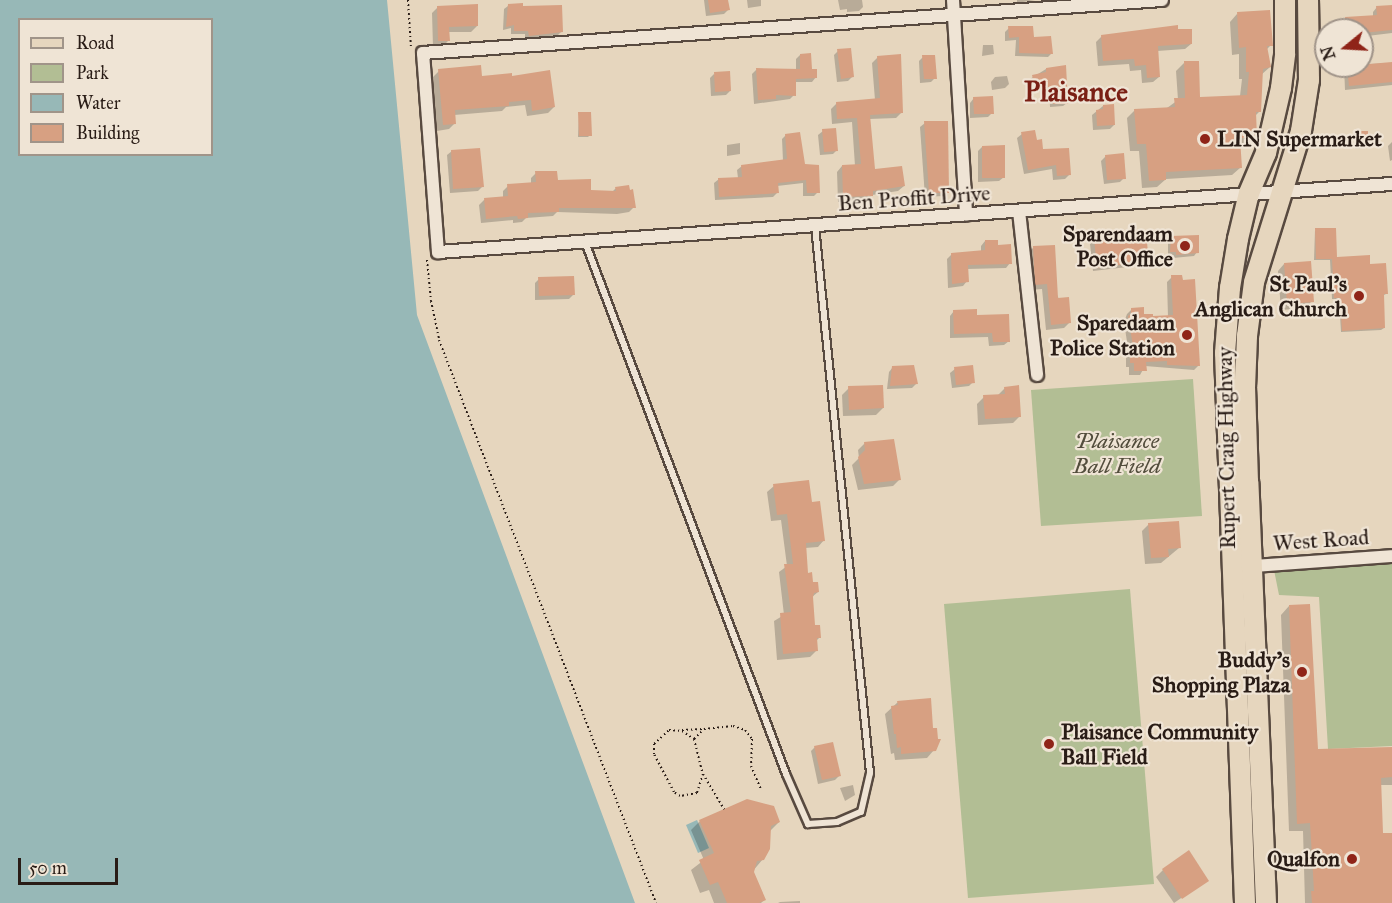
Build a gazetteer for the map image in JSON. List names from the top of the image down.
{
  "streets": {
    "main road": ["Rupert Craig Highway"],
    "street": ["Ben Proffit Drive", "West Road"]
  },
  "crossings": [
    ["Ben Proffit Drive", "Rupert Craig Highway"],
    ["Rupert Craig Highway", "West Road"]
  ],
  "districts": ["Plaisance"],
  "parks": ["Plaisance Ball Field"],
  "places": [
    "LIN Supermarket",
    "Sparendaam Post Office",
    "St Paul's Anglican Church",
    "Sparedaam Police Station",
    "Buddy's Shopping Plaza",
    "Plaisance Community Ball Field",
    "Qualfon"
  ],
  "legend": [
    "Road",
    "Park",
    "Water",
    "Building"
  ],
  "scale_bar": "50 m",
  "north": "left"
}
